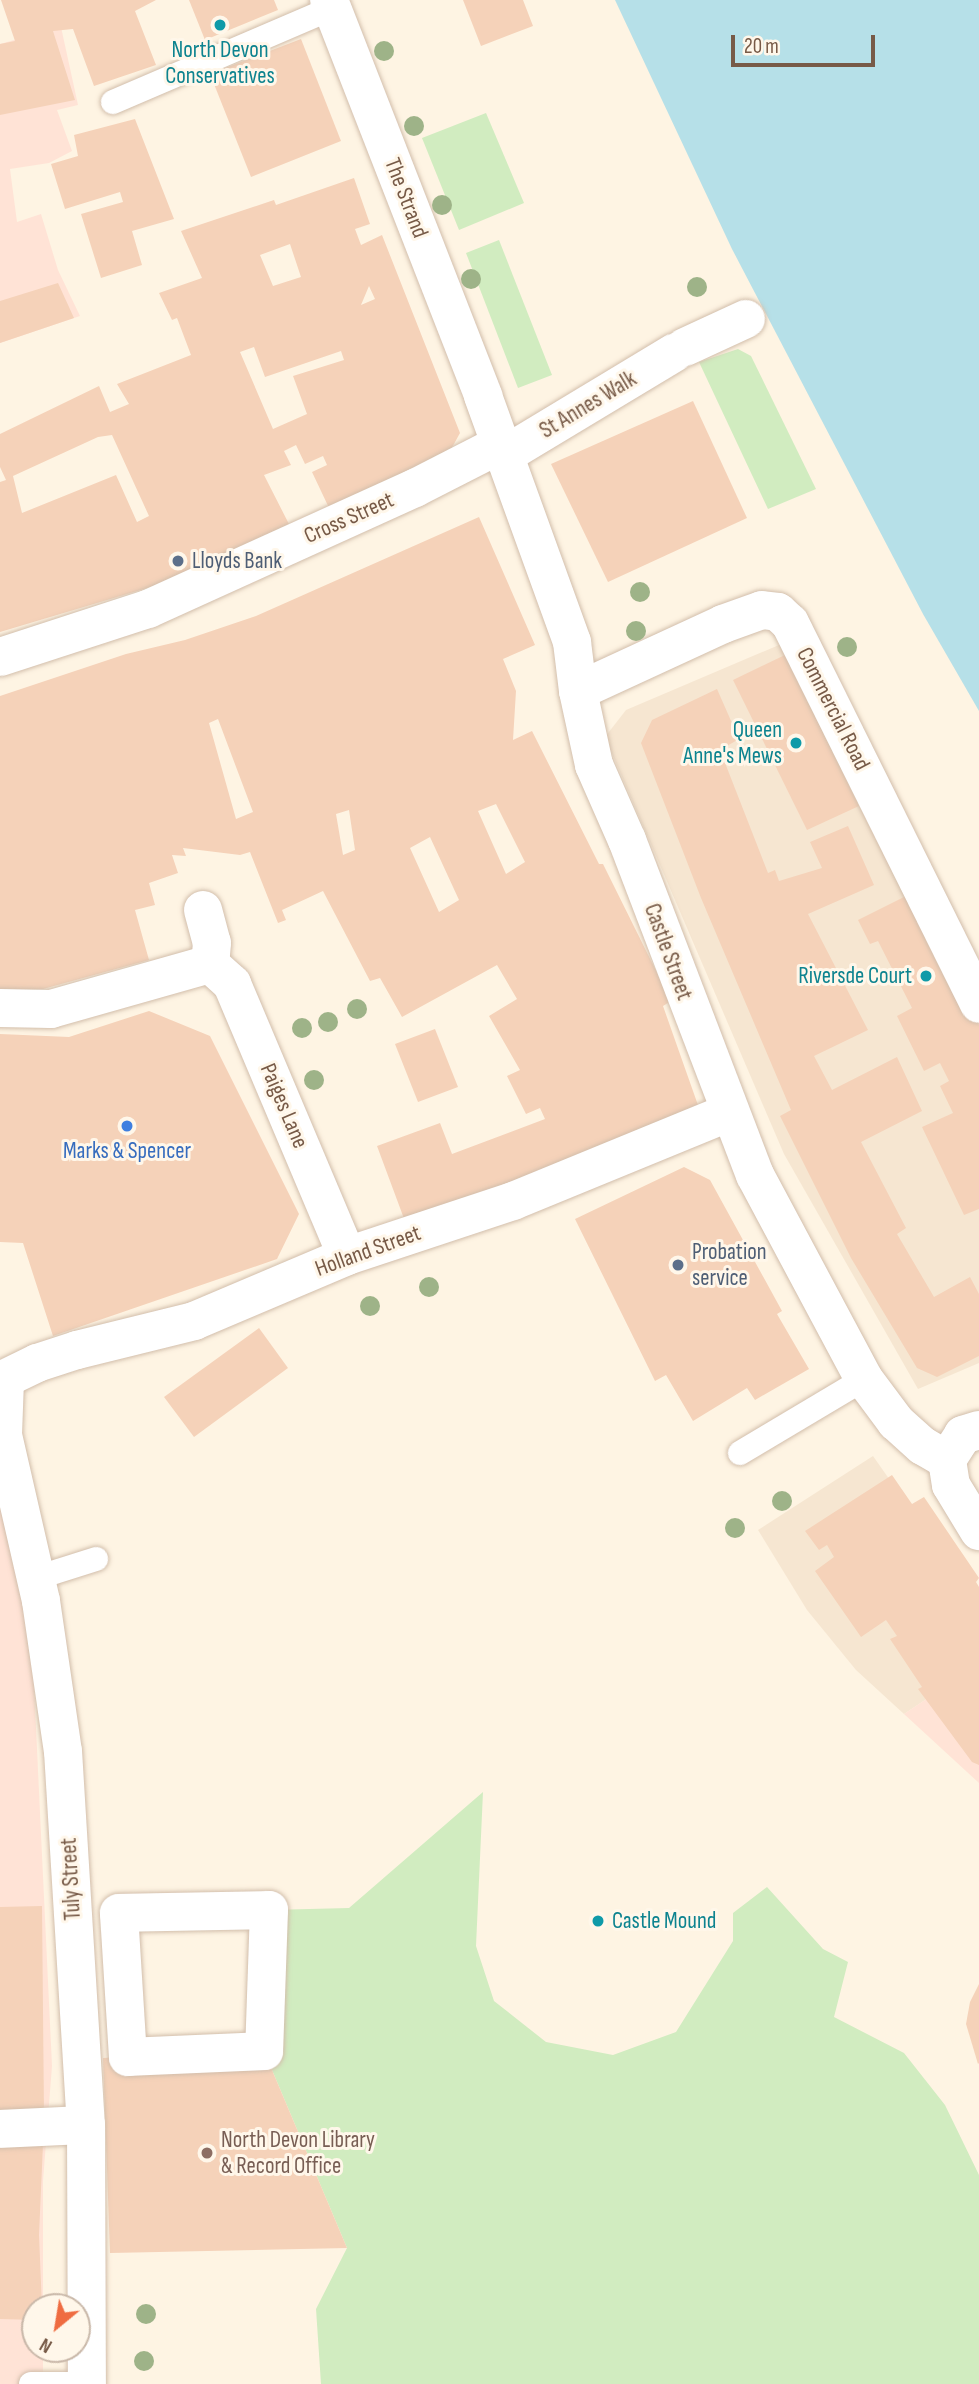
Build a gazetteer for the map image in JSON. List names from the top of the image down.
{
  "streets": {
    "street": [
      "The Strand",
      "St Annes Walk",
      "Cross Street",
      "Commercial Road",
      "Castle Street",
      "Paiges Lane",
      "Holland Street",
      "Tuly Street"
    ]
  },
  "crossings": [
    ["The Strand", "Castle Street"],
    ["St Annes Walk", "Cross Street"],
    ["St Annes Walk", "Castle Street"],
    ["Cross Street", "Castle Street"],
    ["Commercial Road", "Castle Street"],
    ["Castle Street", "Holland Street"],
    ["Paiges Lane", "Holland Street"],
    ["Holland Street", "Tuly Street"]
  ],
  "places": [
    "North Devon Conservatives",
    "Lloyds Bank",
    "Queen Anne's Mews",
    "Riversde Court",
    "Marks & Spencer",
    "Probation service",
    "Castle Mound",
    "North Devon Library & Record Office"
  ],
  "scale_bar": "20 m",
  "north": "bottom left"
}
